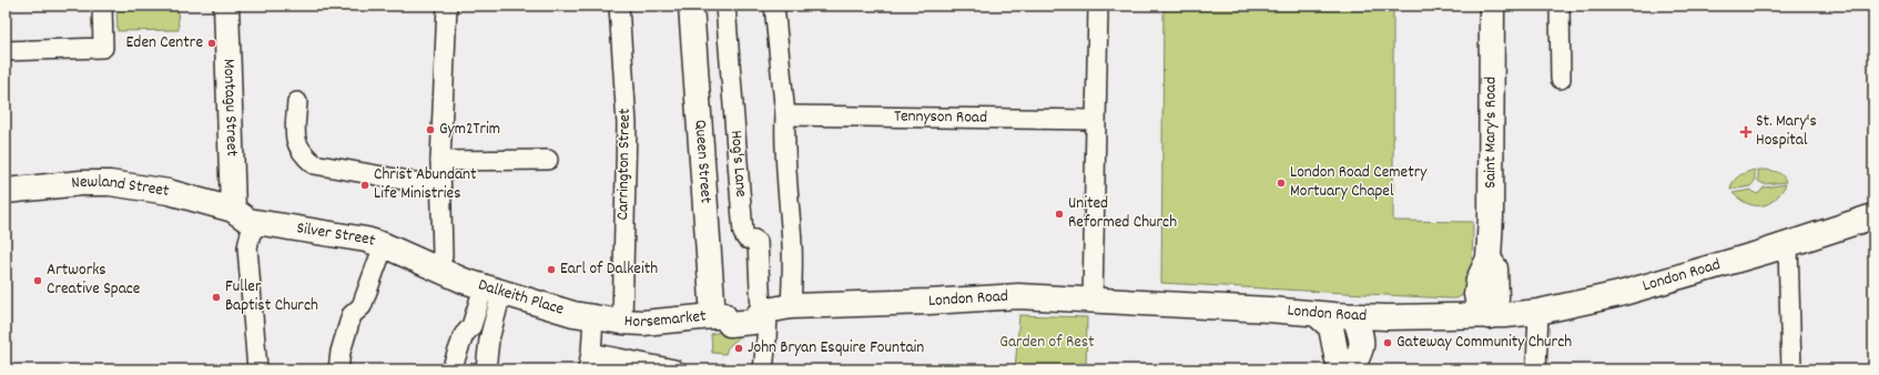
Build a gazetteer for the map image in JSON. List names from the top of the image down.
{
  "streets": {
    "main road": [
      "Montagu Street",
      "Saint Mary's Road",
      "Queen Street",
      "Newland Street",
      "Silver Street",
      "London Road",
      "Dalkeith Place",
      "Horsemarket"
    ],
    "street": ["Tennyson Road", "Carrington Street", "Hog's Lane"]
  },
  "crossings": [
    ["Montagu Street", "Newland Street"],
    ["Montagu Street", "Silver Street"],
    ["Saint Mary's Road", "London Road"],
    ["Queen Street", "Horsemarket"],
    ["Carrington Street", "Dalkeith Place"],
    ["Carrington Street", "Horsemarket"],
    ["Hog's Lane", "London Road"],
    ["Hog's Lane", "Horsemarket"],
    ["Newland Street", "Silver Street"],
    ["Silver Street", "Dalkeith Place"],
    ["London Road", "Horsemarket"],
    ["Dalkeith Place", "Horsemarket"]
  ],
  "parks": ["Garden of Rest"],
  "places": {
    "other": [
      "Eden Centre",
      "Gym2Trim",
      "London Road Cemetry Mortuary Chapel",
      "Christ Abundant Life Ministries",
      "United Reformed Church",
      "Earl of Dalkeith",
      "Artworks Creative Space",
      "Fuller Baptist Church",
      "Gateway Community Church",
      "John Bryan Esquire Fountain"
    ],
    "health": ["St. Mary's Hospital"]
  }
}
